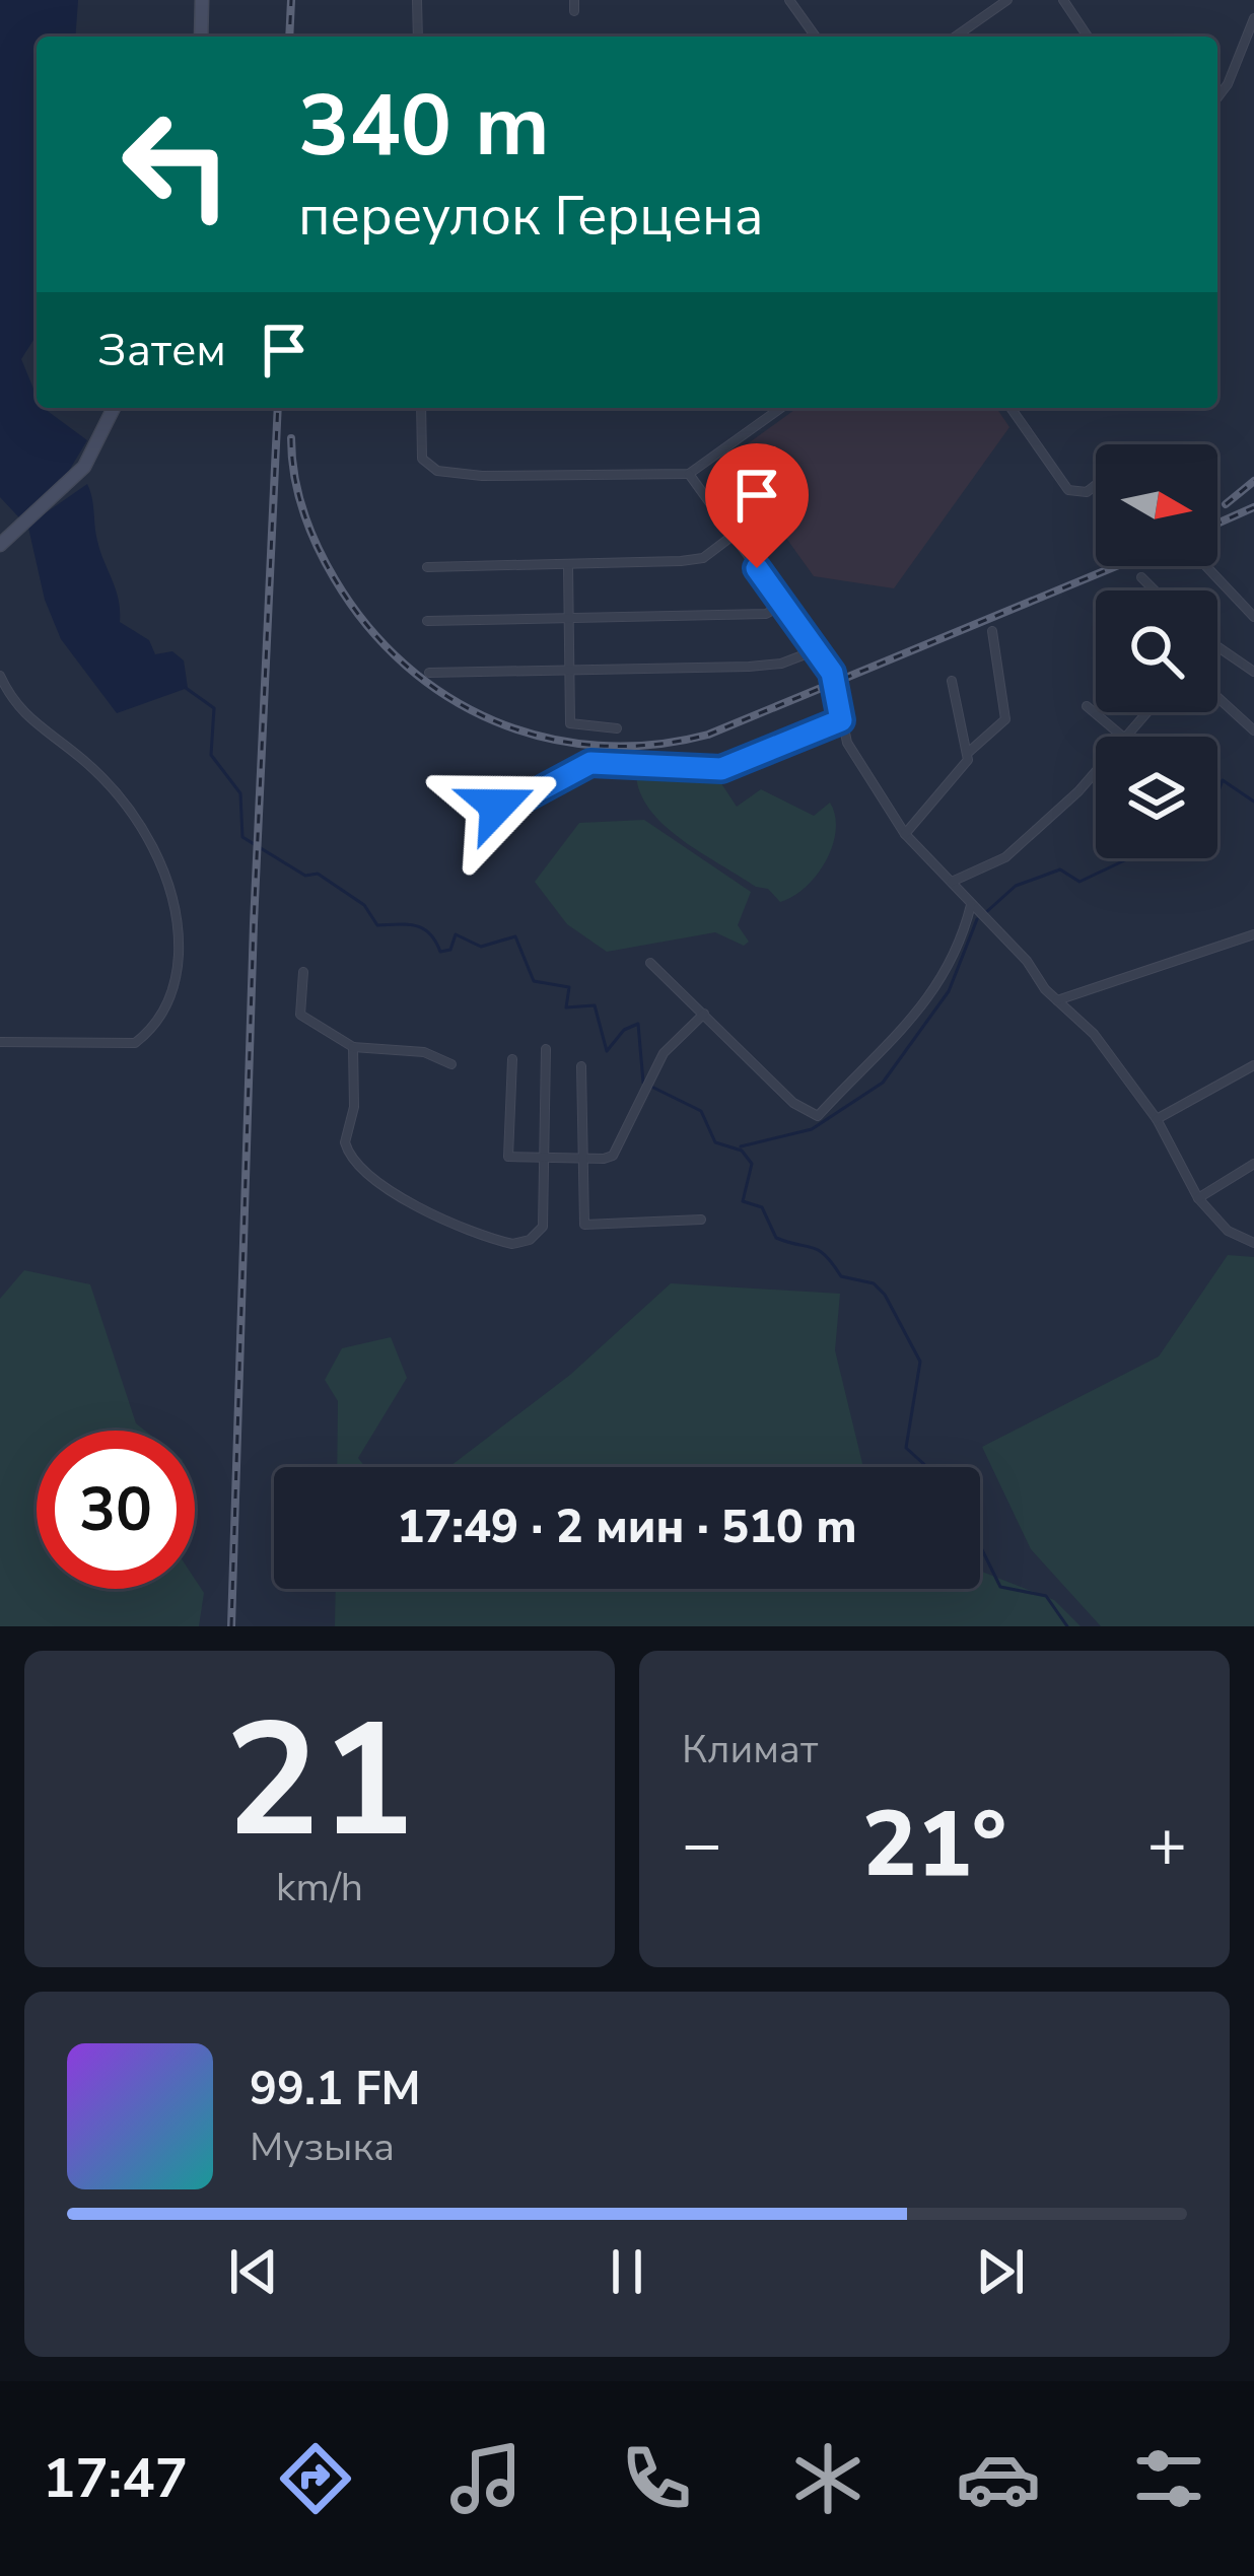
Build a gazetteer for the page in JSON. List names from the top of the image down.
{
  "north": "right",
  "page": {
    "turn": ["340 m", "переулок Герцена"],
    "then": "Затем",
    "limit": "30",
    "trip": "17:49 · 2 мин · 510 m",
    "tile": [
      ["21", "km/h"],
      "Климат"
    ],
    "heat": ["−", "21°", "+"],
    "song": ["99.1 FM", "Музыка"],
    "tabs": "17:47"
  }
}
